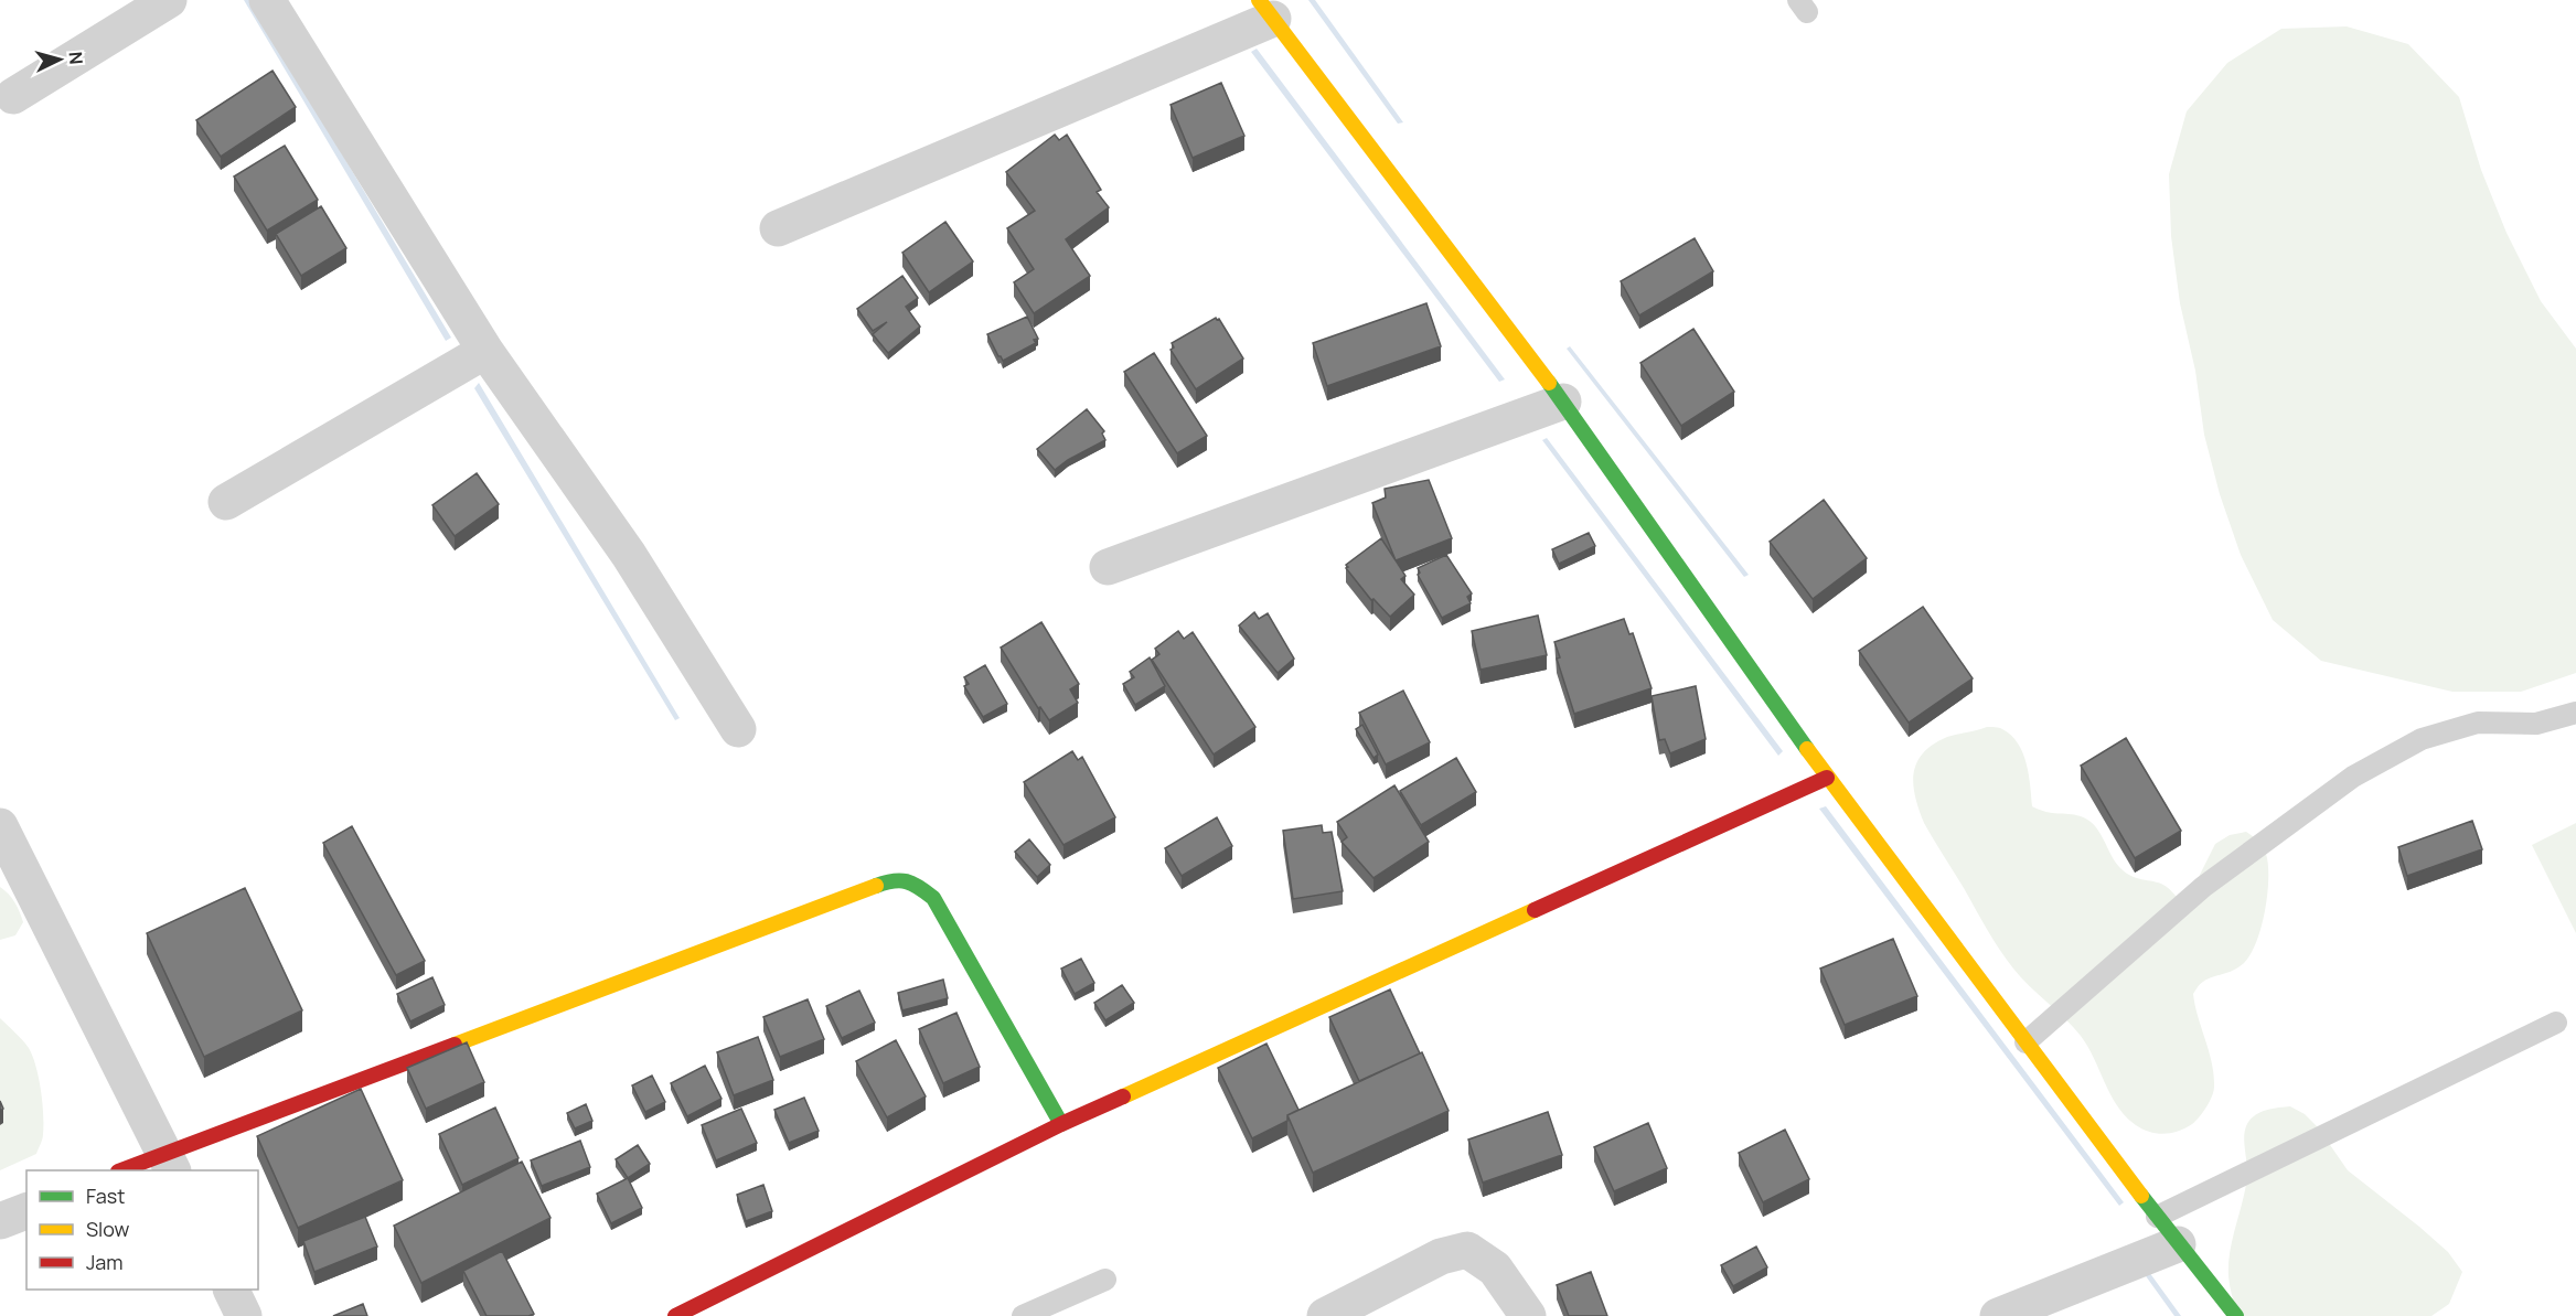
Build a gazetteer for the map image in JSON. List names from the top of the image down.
{
  "legend": ["Fast", "Slow", "Jam"],
  "north": "right"
}
